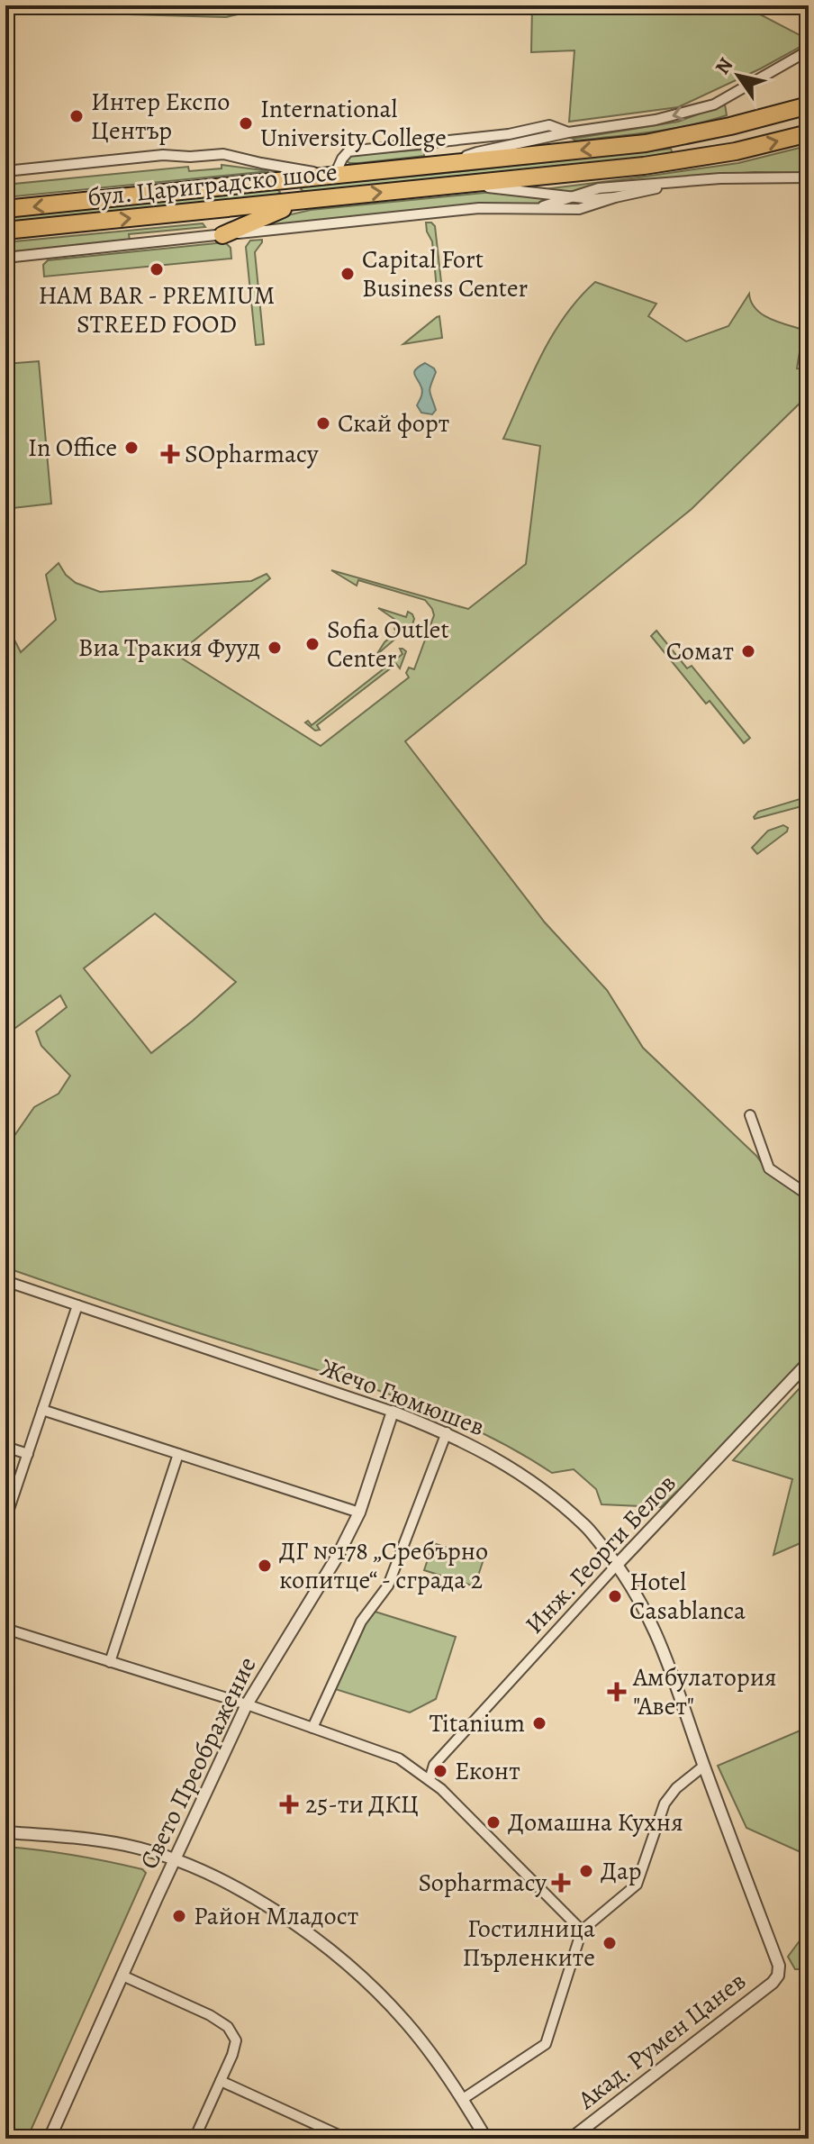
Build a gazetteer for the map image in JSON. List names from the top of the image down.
{
  "streets": {
    "highway": ["бул. Цариградско шосе"],
    "street": [
      "Жечо Гюмюшев",
      "Инж. Георги Белов",
      "Свето Преображение",
      "Акад. Румен Цанев"
    ]
  },
  "crossings": [
    ["Жечо Гюмюшев", "Инж. Георги Белов"],
    ["Жечо Гюмюшев", "Свето Преображение"],
    ["Жечо Гюмюшев", "Акад. Румен Цанев"]
  ],
  "places": {
    "other": [
      "Интер Експо Център",
      "International University College",
      "HAM BAR - PREMIUM STREED FOOD",
      "Capital Fort Business Center",
      "Скай форт",
      "In Office",
      "Sofia Outlet Center",
      "Виа Тракия Фууд",
      "Сомат",
      "ДГ №178 „Сребърно копитце“ - сграда 2",
      "Hotel Casablanca",
      "Titanium",
      "Еконт",
      "Домашна Кухня",
      "Дар",
      "Район Младост",
      "Гостилница Пърленките"
    ],
    "health": [
      "SOpharmacy",
      "Амбулатория \"Авет\"",
      "25-ти ДКЦ",
      "Sopharmacy"
    ]
  },
  "north": "top left"
}
